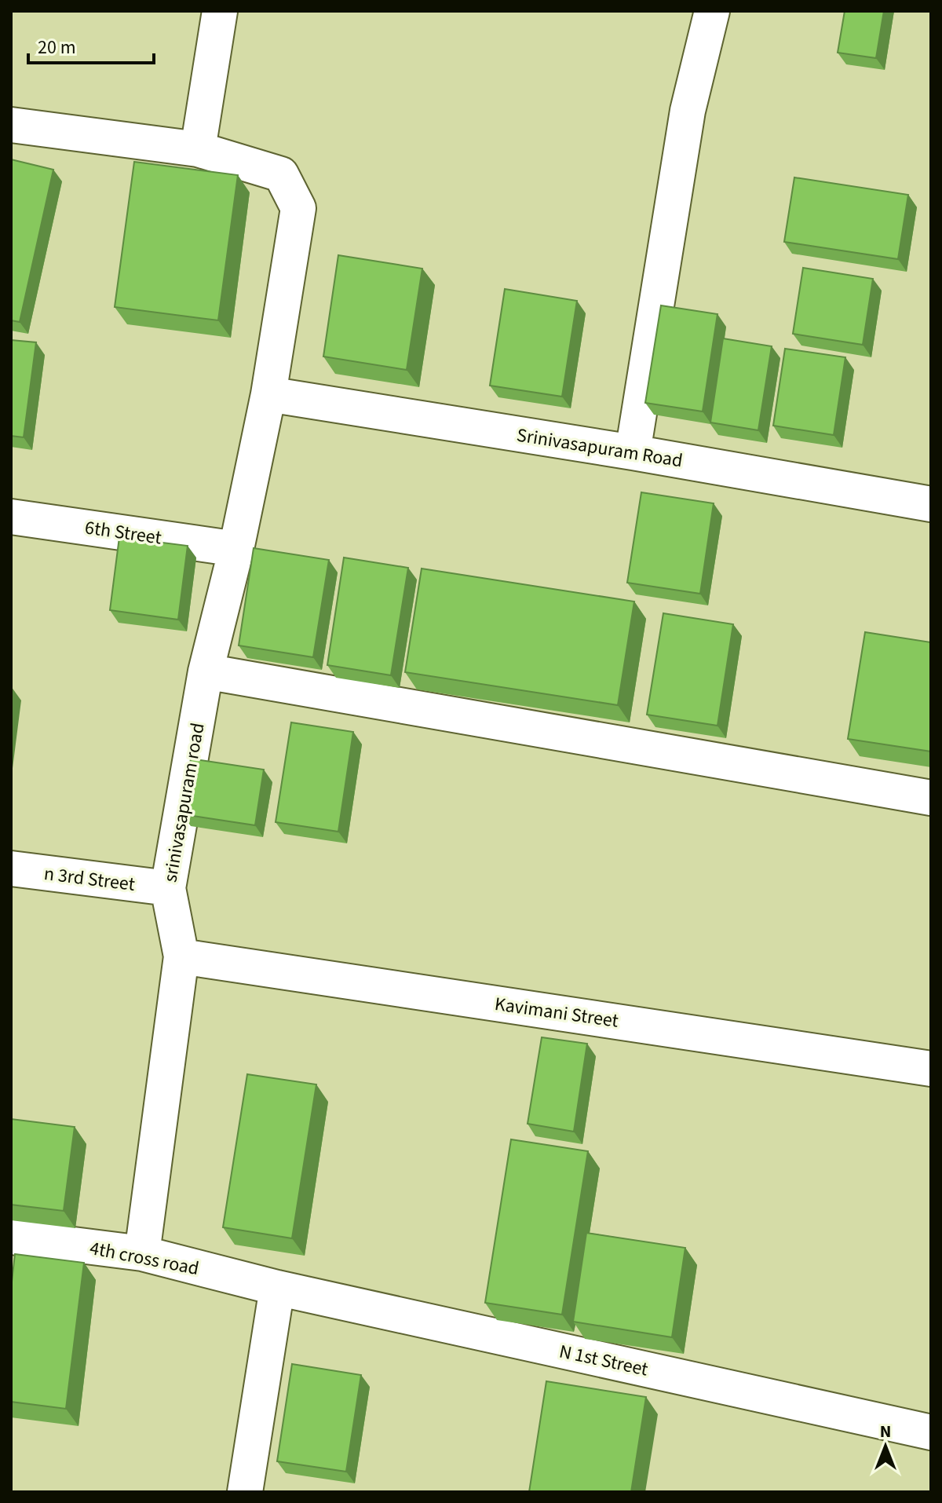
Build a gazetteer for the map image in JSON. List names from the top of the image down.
{
  "streets": {
    "street": [
      "Srinivasapuram Road",
      "6th Street",
      "srinivasapuram road",
      "n 3rd Street",
      "Kavimani Street",
      "4th cross road",
      "N 1st Street"
    ]
  },
  "crossings": [
    ["Srinivasapuram Road", "srinivasapuram road"],
    ["6th Street", "srinivasapuram road"],
    ["srinivasapuram road", "n 3rd Street"],
    ["srinivasapuram road", "Kavimani Street"],
    ["srinivasapuram road", "4th cross road"],
    ["4th cross road", "N 1st Street"]
  ],
  "scale_bar": "20 m",
  "north": "top"
}
